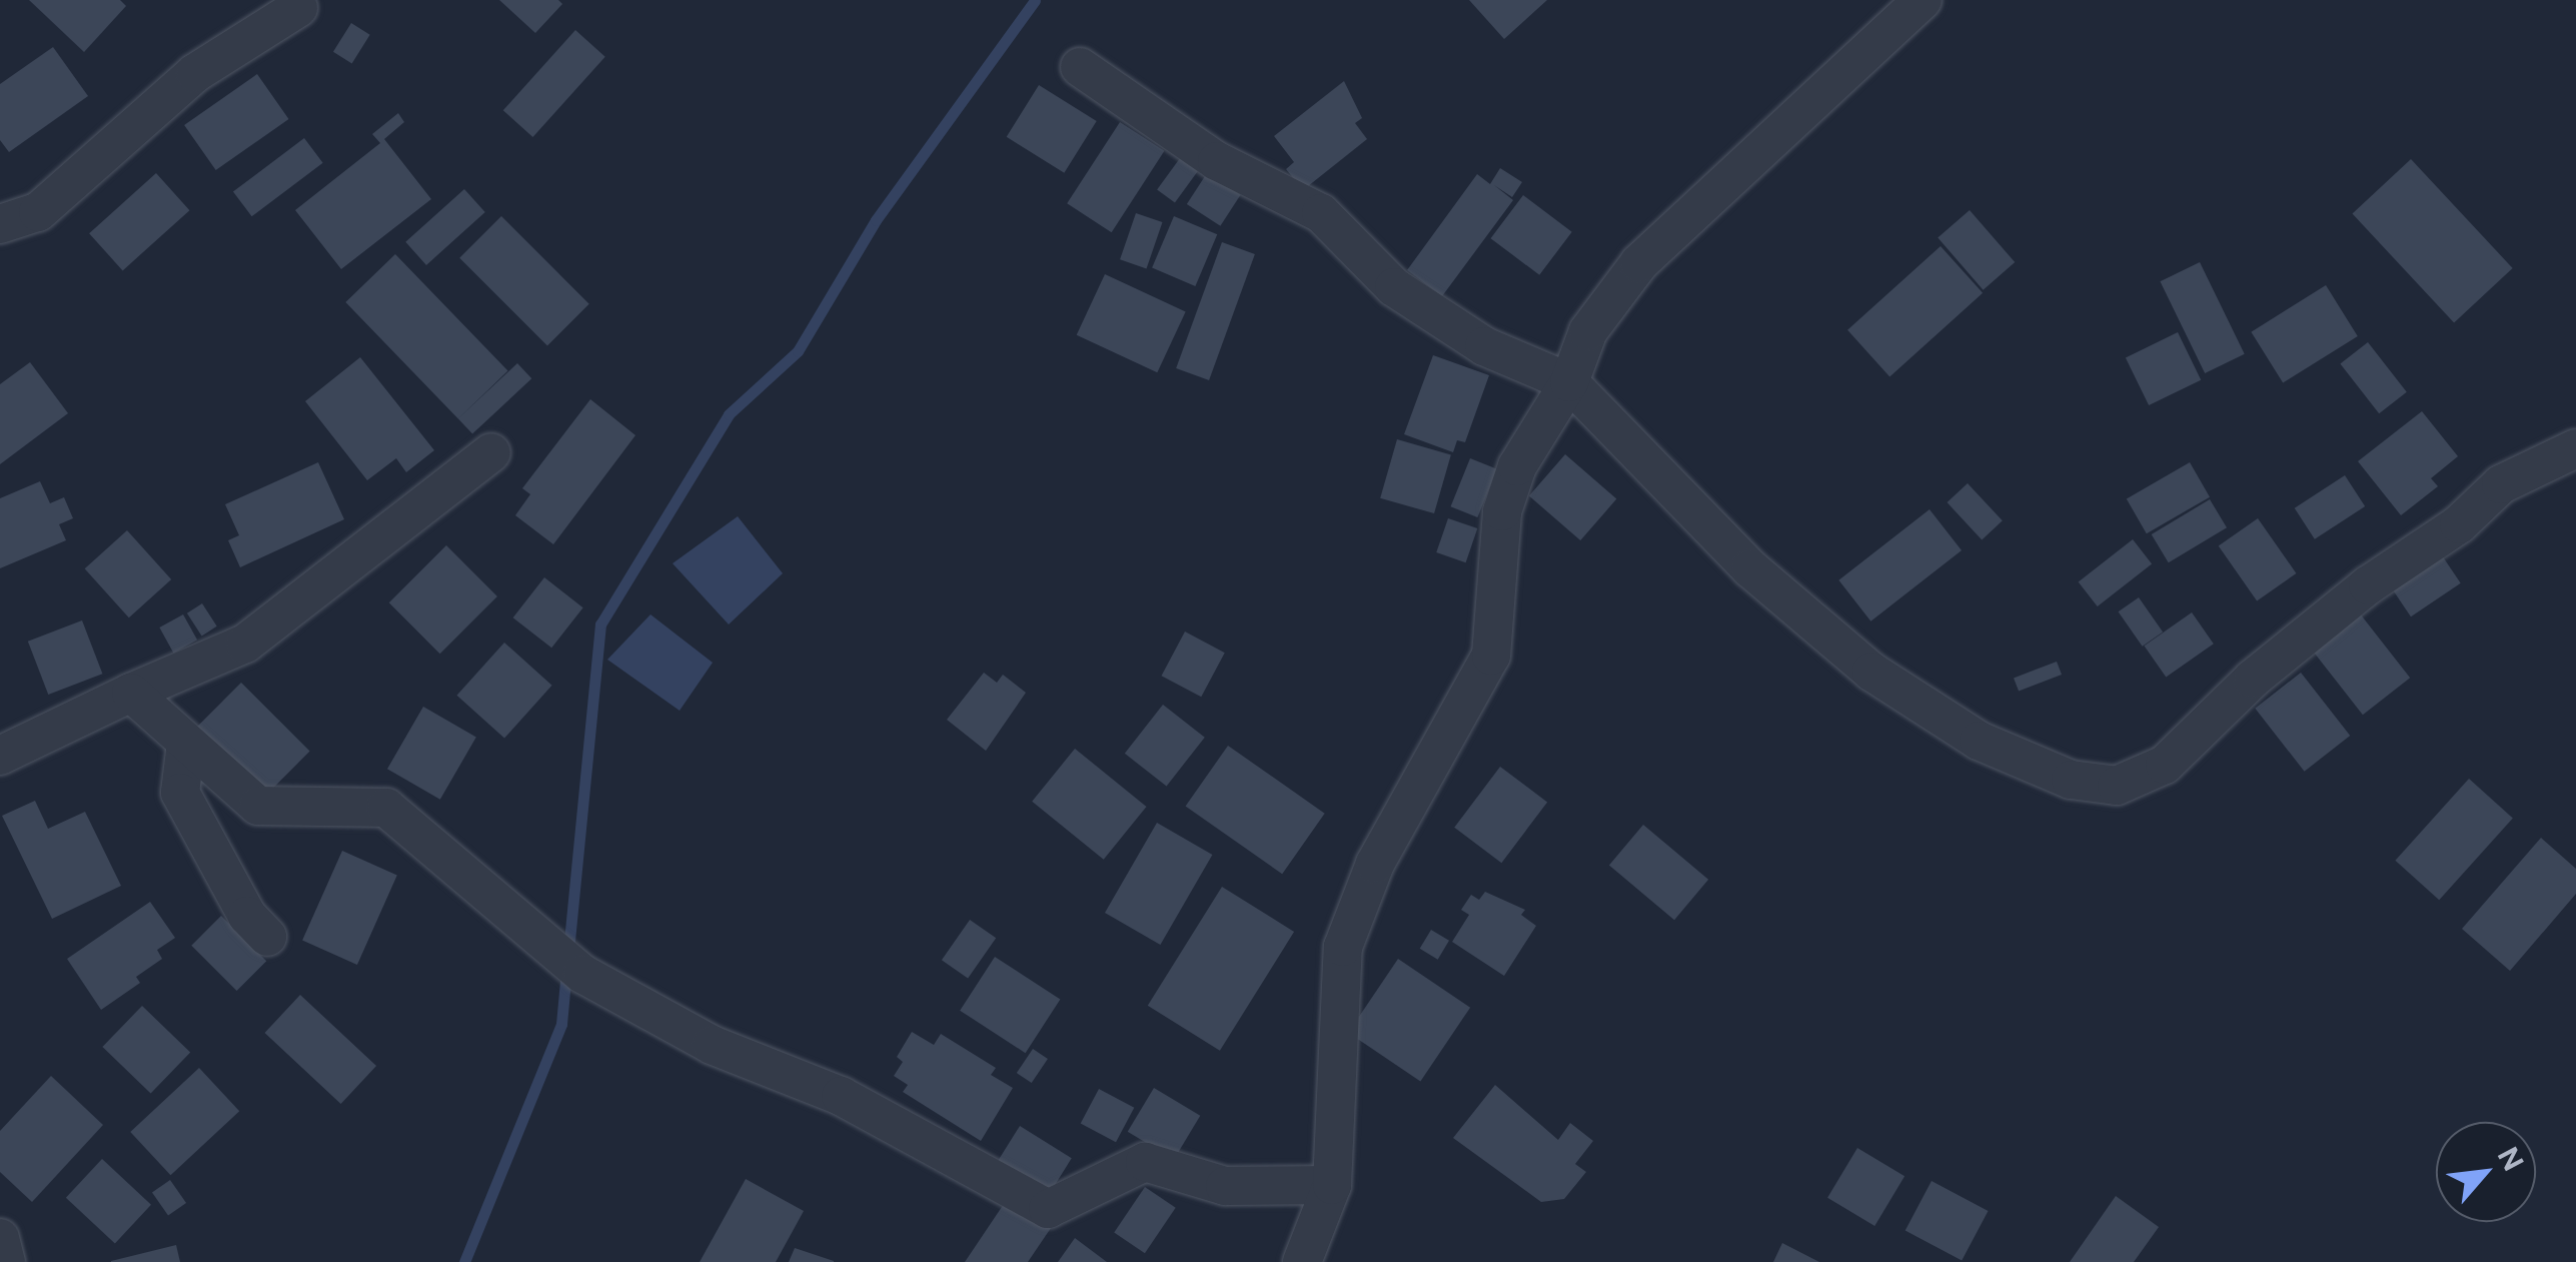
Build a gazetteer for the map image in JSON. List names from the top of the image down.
{
  "north": "top right"
}
